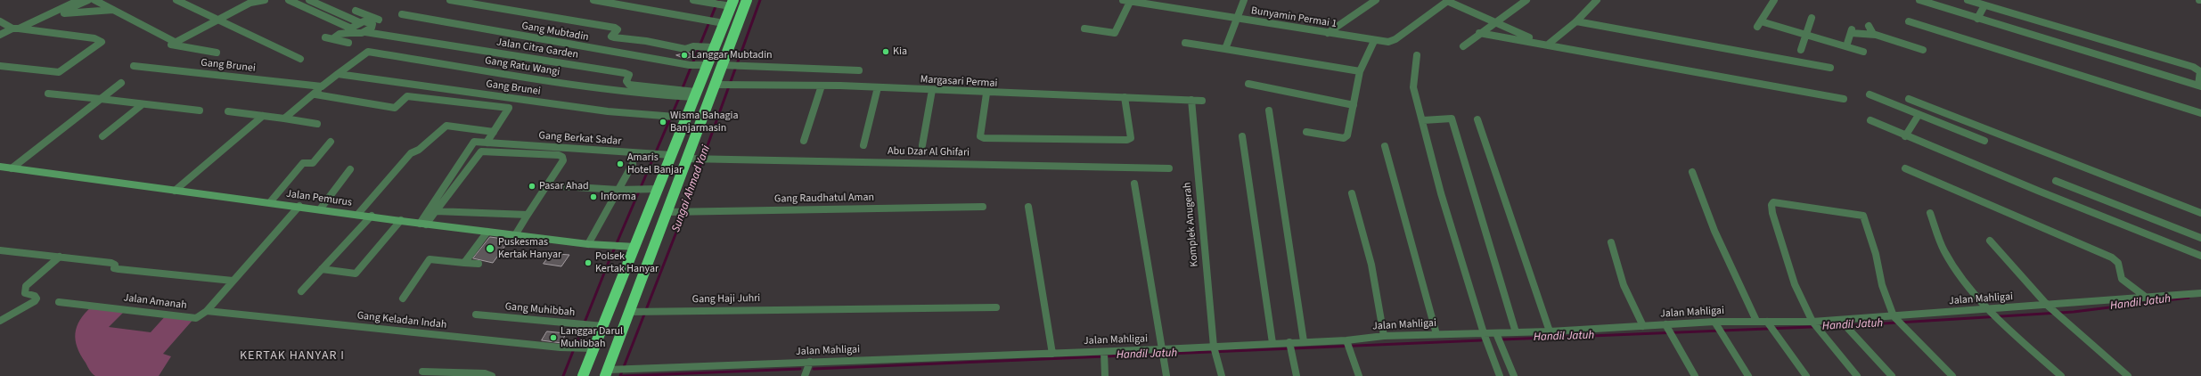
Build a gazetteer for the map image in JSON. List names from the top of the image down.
{
  "streets": {
    "street": [
      "Bunyamin Permai 1",
      "Gang Mubtadin",
      "Jalan Citra Garden",
      "Gang Brunei",
      "Gang Ratu Wangi",
      "Margasari Permai",
      "Gang Berkat Sadar",
      "Abu Dzar Al Ghifari",
      "Jalan Pemurus",
      "Gang Raudhatul Aman",
      "Komplek Anugerah",
      "Gang Haji Juhri",
      "Jalan Mahligai",
      "Jalan Amanah",
      "Gang Muhibbah",
      "Gang Keladan Indah"
    ]
  },
  "crossings": [
    ["Jalan Citra Garden", "Gang Ratu Wangi"],
    ["Gang Brunei", "Gang Ratu Wangi"],
    ["Margasari Permai", "Komplek Anugerah"],
    ["Gang Berkat Sadar", "Jalan Pemurus"],
    ["Jalan Pemurus", "Jalan Amanah"],
    ["Komplek Anugerah", "Jalan Mahligai"],
    ["Jalan Amanah", "Gang Keladan Indah"]
  ],
  "districts": ["KERTAK HANYAR I"],
  "water": ["Sungai Ahmad Yani", "Handil Jatuh"],
  "places": [
    "Kia",
    "Langgar Mubtadin",
    "Wisma Bahagia Banjarmasin",
    "Amaris Hotel Banjar",
    "Pasar Ahad",
    "Informa",
    "Puskesmas Kertak Hanyar",
    "Polsek Kertak Hanyar",
    "Langgar Darul Muhibbah"
  ]
}
